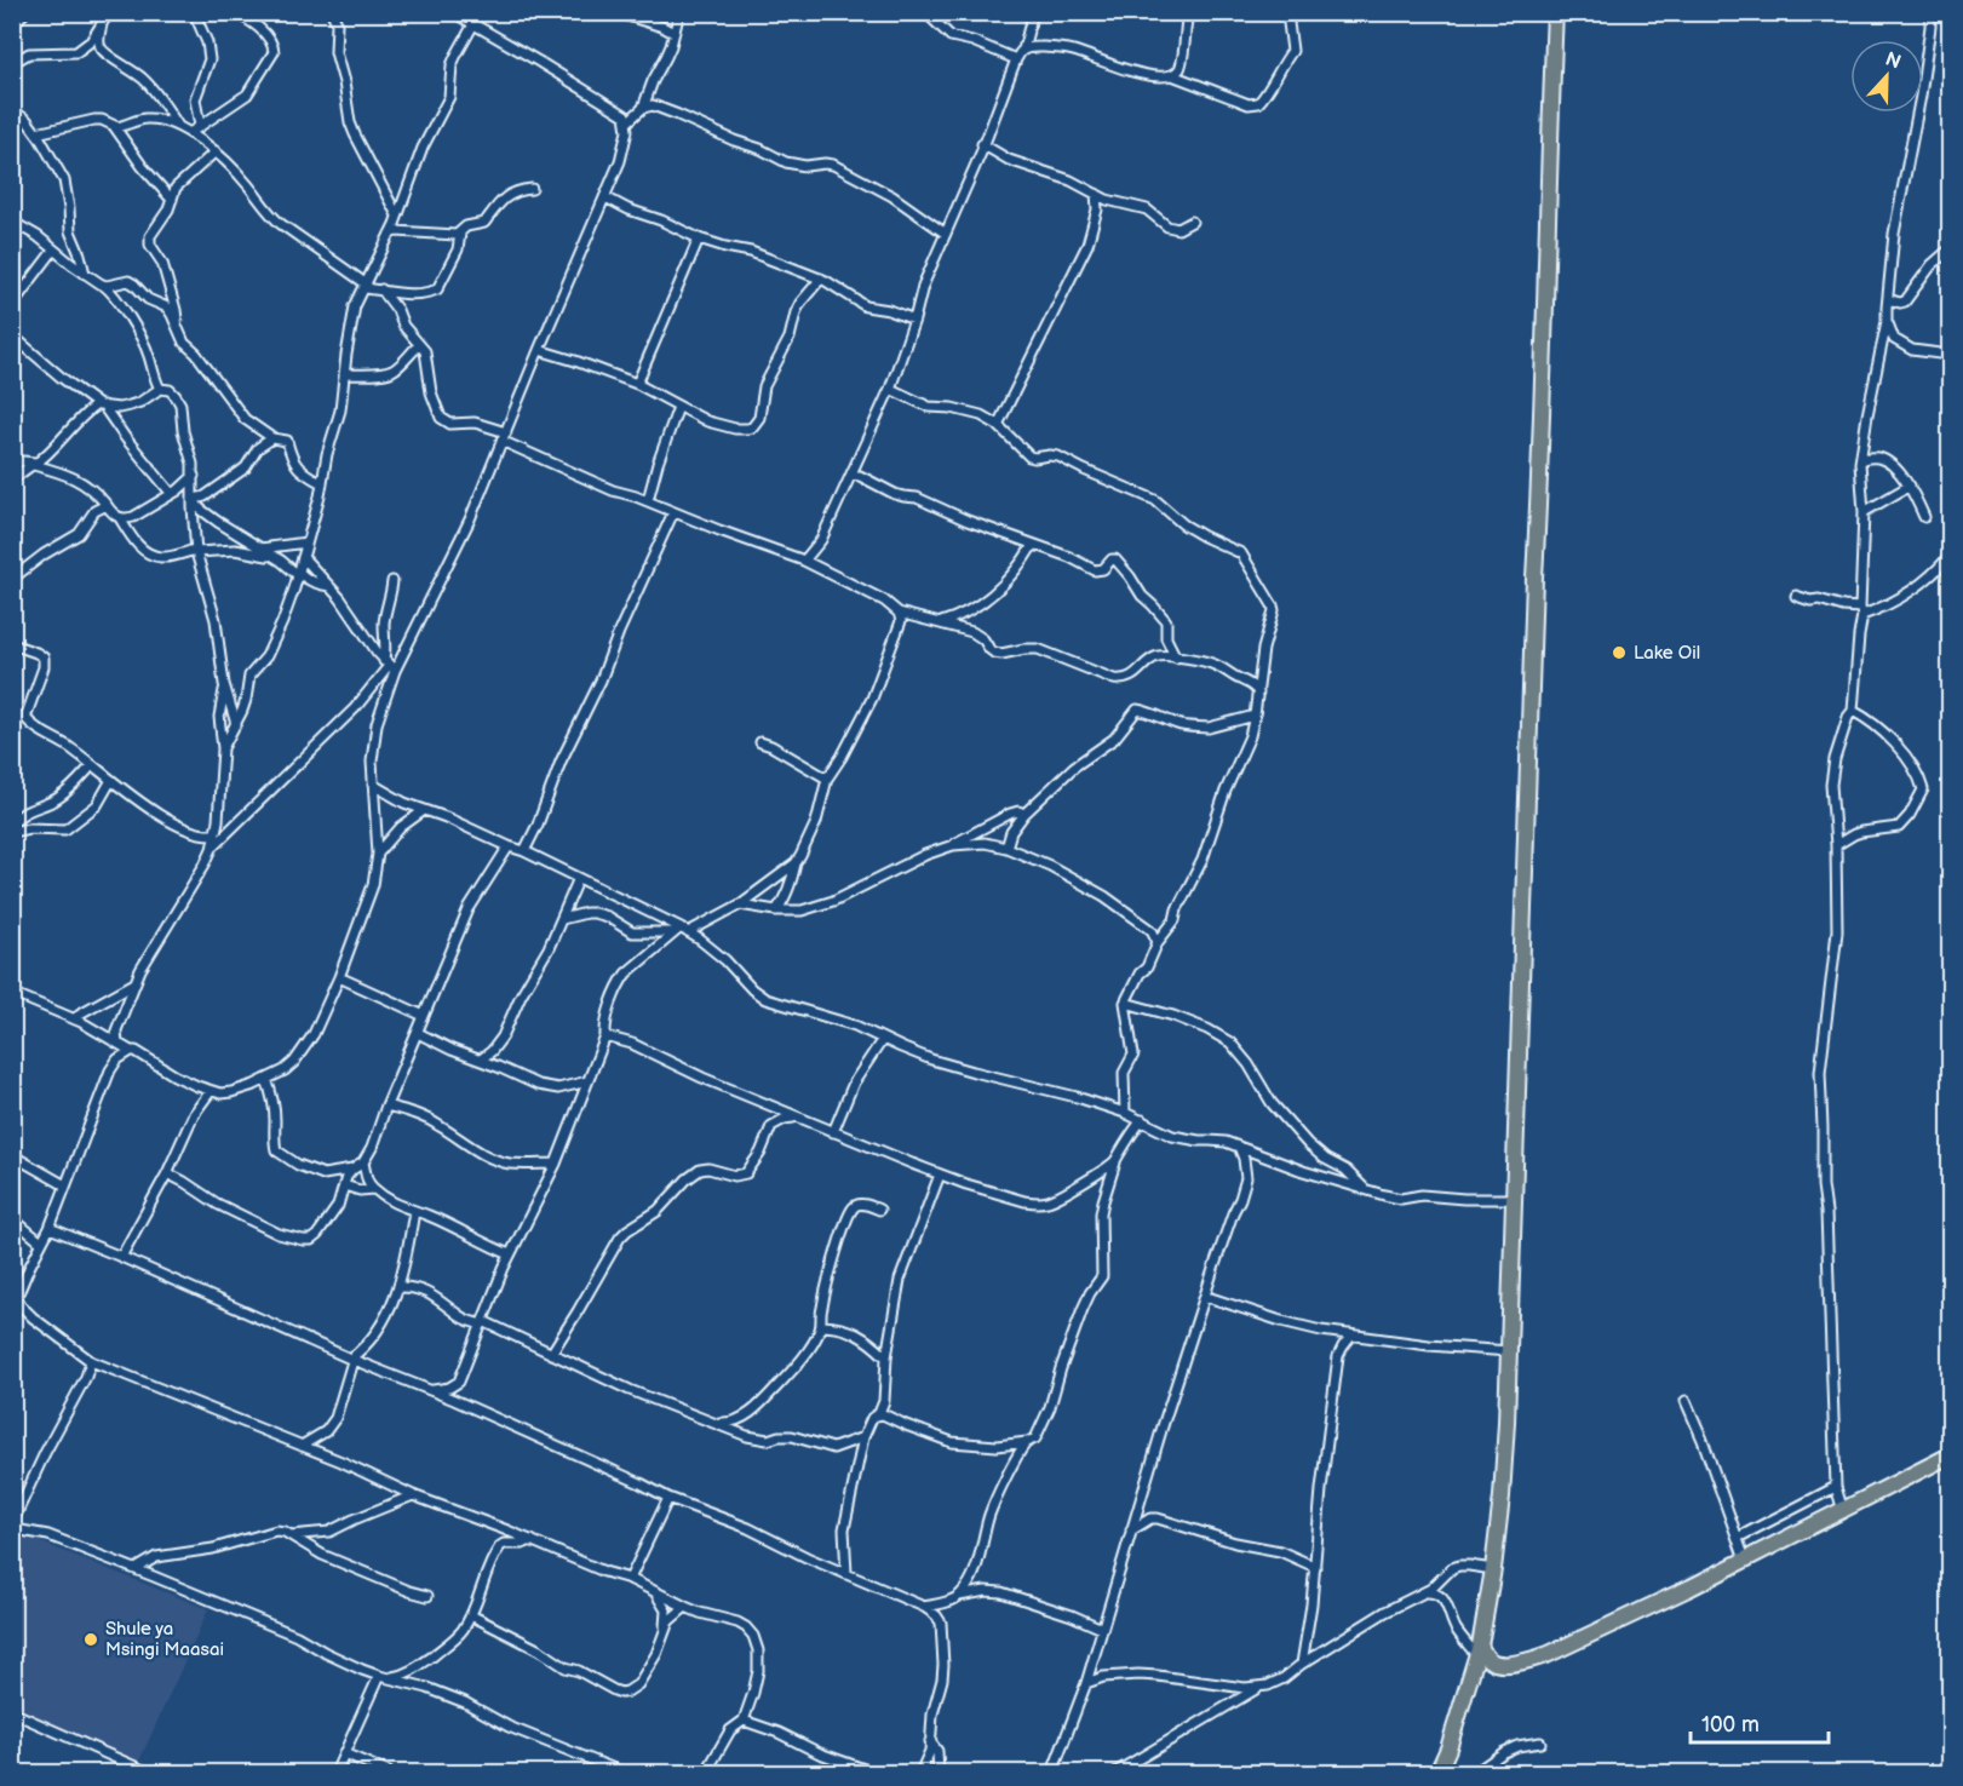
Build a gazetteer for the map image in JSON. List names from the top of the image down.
{
  "places": ["Lake Oil", "Shule ya Msingi Maasai"],
  "scale_bar": "100 m",
  "north": "top"
}
